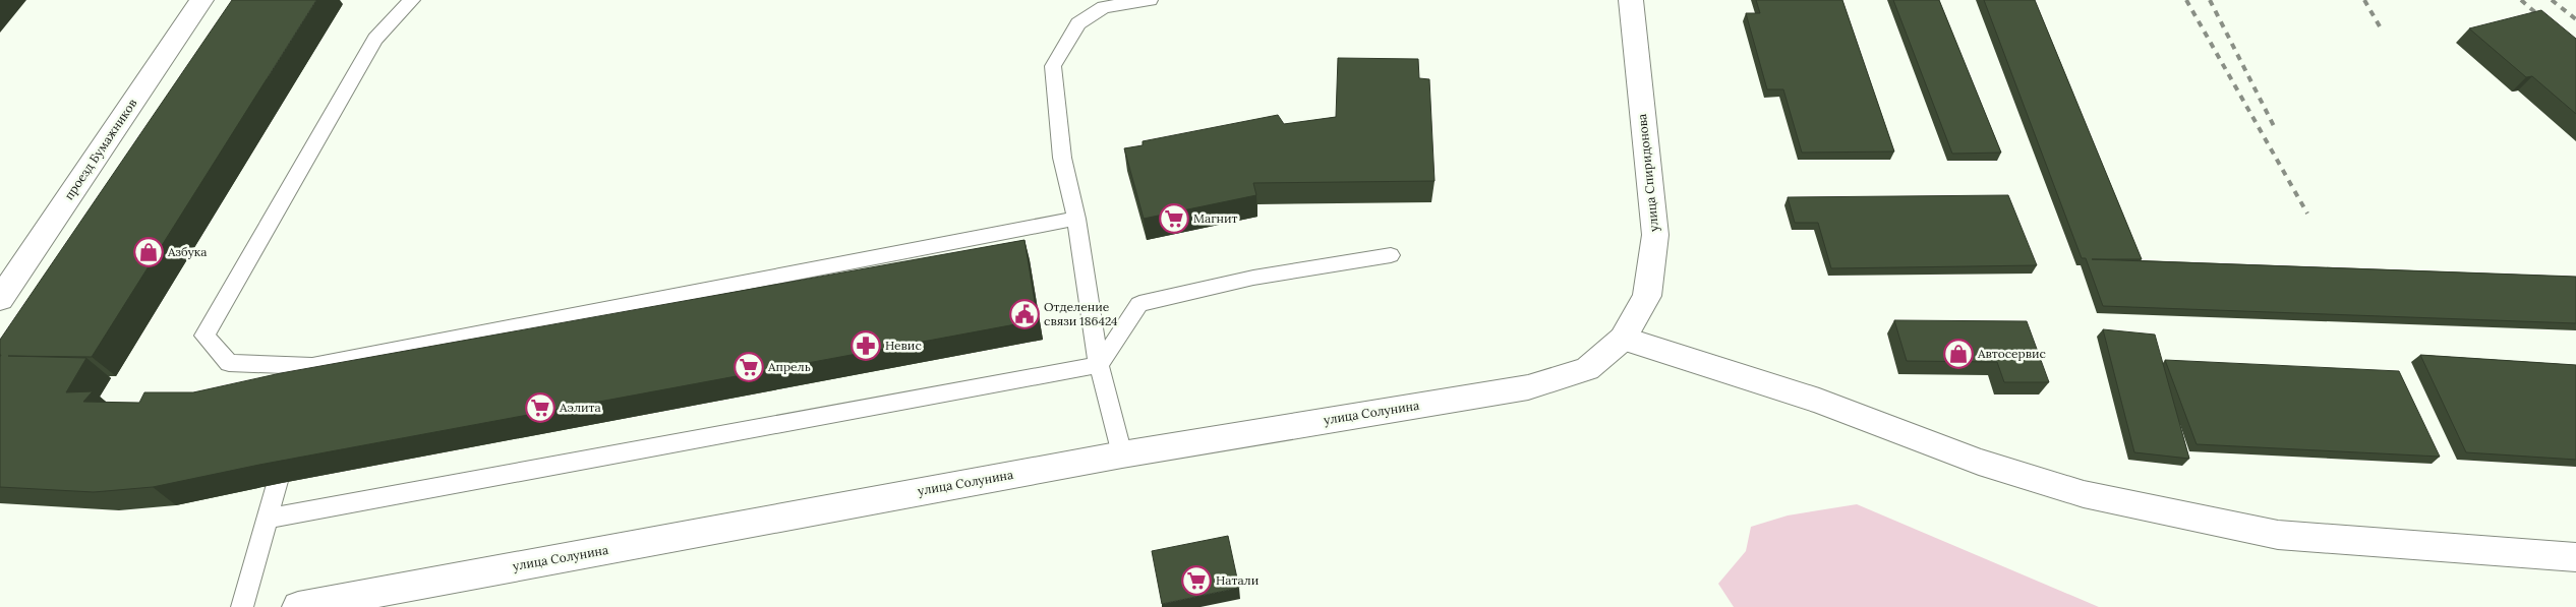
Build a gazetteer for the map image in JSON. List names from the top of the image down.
{
  "streets": {
    "street": ["проезд Бумажников", "улица Спиридонова", "улица Солунина"]
  },
  "crossings": [
    ["улица Спиридонова", "улица Солунина"]
  ],
  "places": {
    "supermarket": [
      "Магнит",
      "Апрель",
      "Аэлита",
      "Натали"
    ],
    "shop": ["Азбука", "Автосервис"],
    "public building": ["Отделение связи 186424"],
    "pharmacy": ["Невис"]
  }
}
